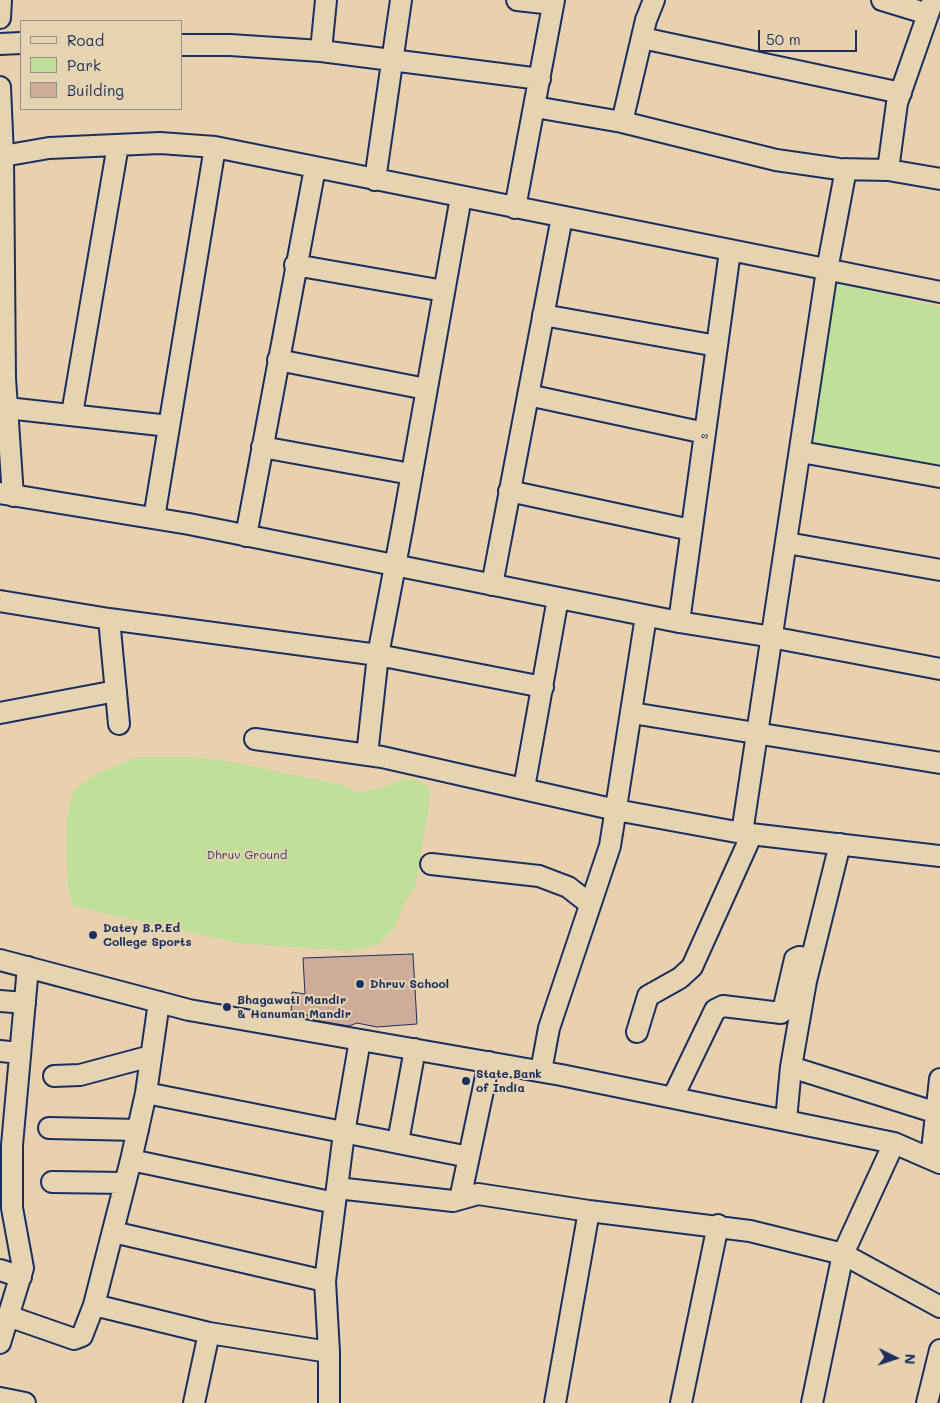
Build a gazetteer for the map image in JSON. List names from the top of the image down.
{
  "streets": {
    "street": ["s"]
  },
  "parks": ["Dhruv Ground"],
  "places": [
    "Datey B.P.Ed College Sports",
    "Dhruv School",
    "Bhagawati Mandir & Hanuman Mandir",
    "State Bank of India"
  ],
  "legend": ["Road", "Park", "Building"],
  "scale_bar": "50 m",
  "north": "right"
}
